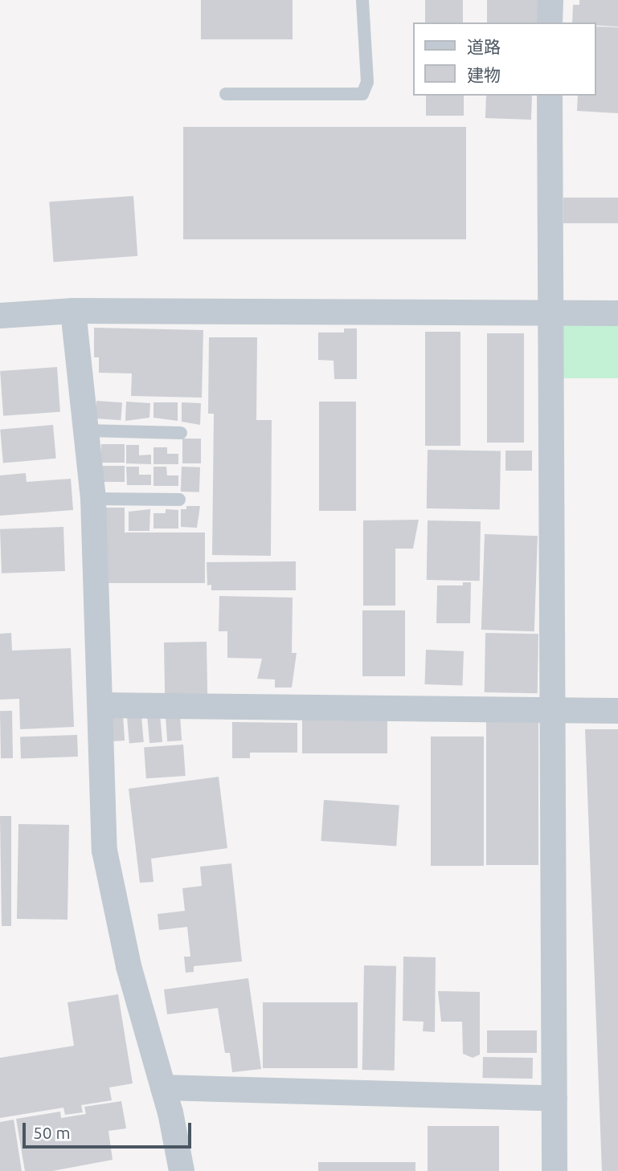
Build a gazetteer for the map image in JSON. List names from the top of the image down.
{
  "legend": ["道路", "建物"],
  "scale_bar": "50 m"
}
